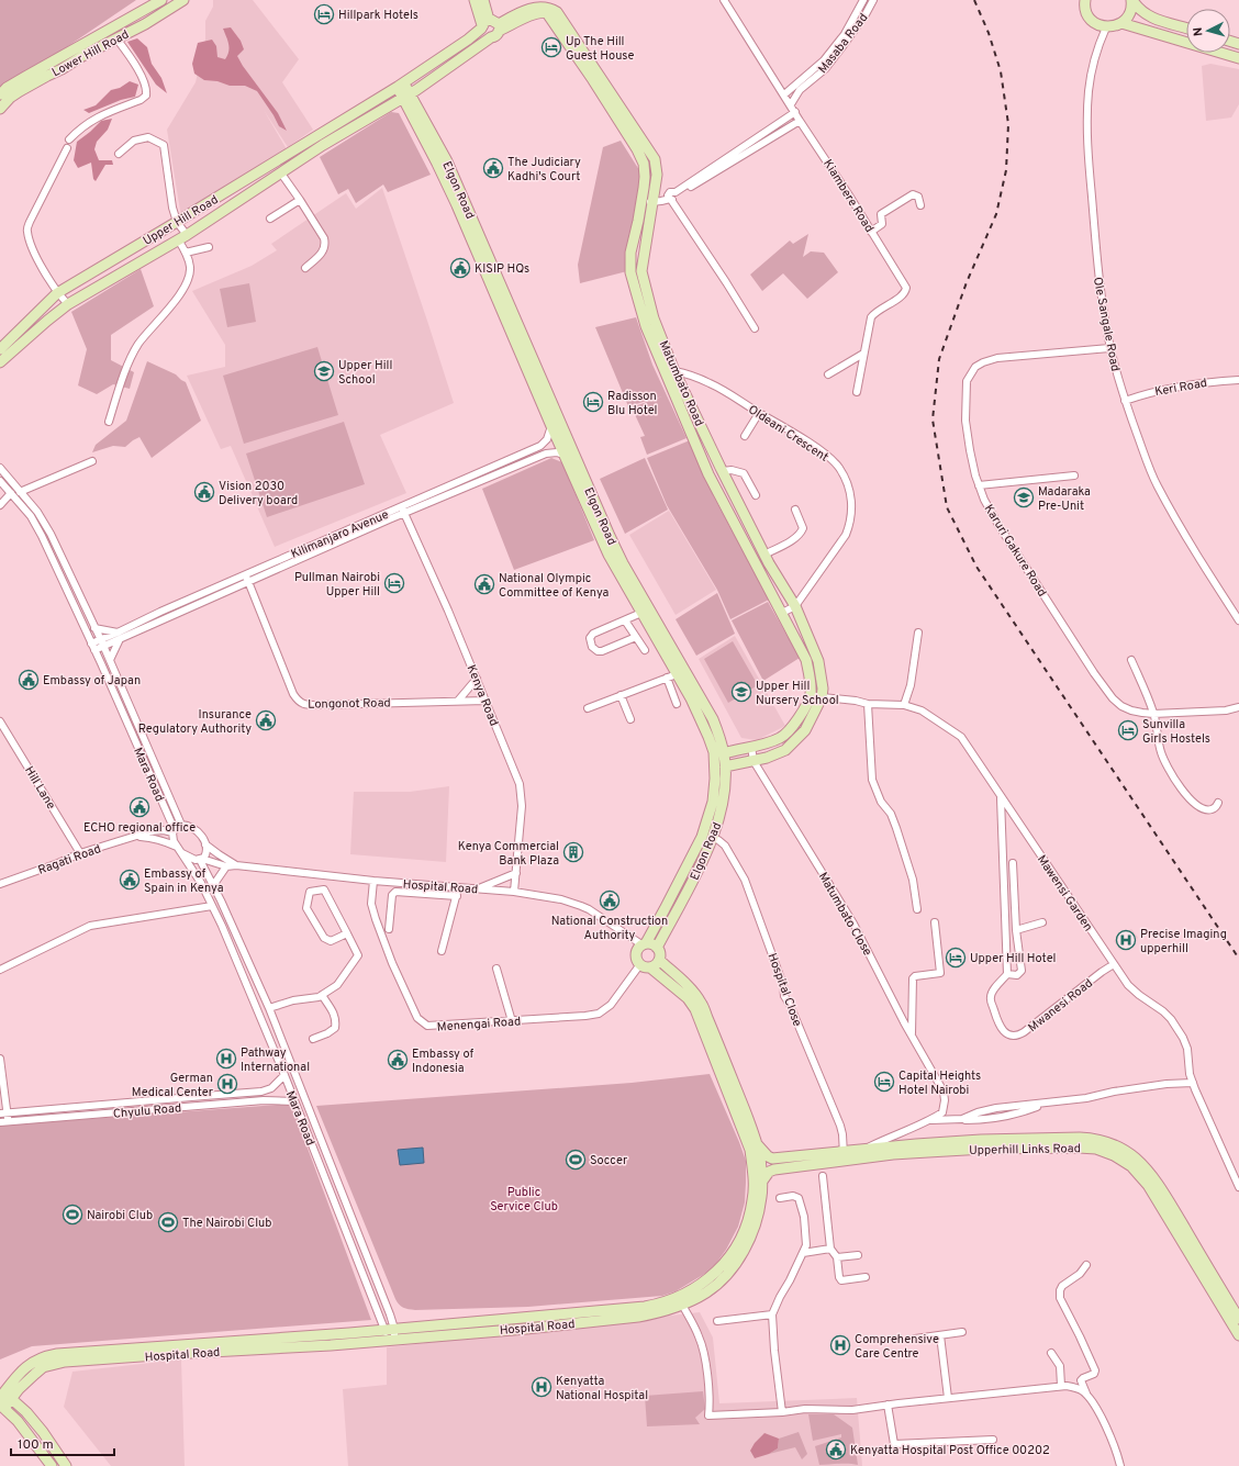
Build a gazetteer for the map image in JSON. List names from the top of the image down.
{
  "streets": {
    "street": [
      "Masaba Road",
      "Lower Hill Road",
      "Elgon Road",
      "Kiambere Road",
      "Upper Hill Road",
      "Ole Sangale Road",
      "Matumbato Road",
      "Keri Road",
      "Oldeani Crescent",
      "Kilimanjaro Avenue",
      "Karuri Gakure Road",
      "Kenya Road",
      "Longonot Road",
      "Mara Road",
      "Hill Lane",
      "Ragati Road",
      "Hospital Road",
      "Mawensi Garden",
      "Matumbato Close",
      "Hospital Close",
      "Mwanesi Road",
      "Menengai Road",
      "Chyulu Road",
      "Upperhill Links Road"
    ]
  },
  "crossings": [
    ["Masaba Road", "Kiambere Road"],
    ["Elgon Road", "Upper Hill Road"],
    ["Elgon Road", "Matumbato Road"],
    ["Elgon Road", "Kilimanjaro Avenue"],
    ["Elgon Road", "Hospital Road"],
    ["Elgon Road", "Hospital Close"],
    ["Elgon Road", "Menengai Road"],
    ["Upper Hill Road", "Matumbato Road"],
    ["Ole Sangale Road", "Keri Road"],
    ["Ole Sangale Road", "Karuri Gakure Road"],
    ["Matumbato Road", "Oldeani Crescent"],
    ["Matumbato Road", "Mawensi Garden"],
    ["Matumbato Road", "Matumbato Close"],
    ["Kilimanjaro Avenue", "Kenya Road"],
    ["Kilimanjaro Avenue", "Longonot Road"],
    ["Kilimanjaro Avenue", "Mara Road"],
    ["Kenya Road", "Longonot Road"],
    ["Kenya Road", "Hospital Road"],
    ["Mara Road", "Ragati Road"],
    ["Mara Road", "Hospital Road"],
    ["Mara Road", "Chyulu Road"],
    ["Hill Lane", "Ragati Road"],
    ["Hospital Road", "Menengai Road"],
    ["Mawensi Garden", "Mwanesi Road"],
    ["Hospital Close", "Upperhill Links Road"]
  ],
  "parks": ["Public Service Club"],
  "places": {
    "hotel": [
      "Hillpark Hotels",
      "Up The Hill Guest House",
      "Radisson Blu Hotel",
      "Pullman Nairobi Upper Hill",
      "Sunvilla Girls Hostels",
      "Upper Hill Hotel",
      "Capital Heights Hotel Nairobi"
    ],
    "public building": [
      "The Judiciary Kadhi's Court",
      "KISIP HQs",
      "Vision 2030 Delivery board",
      "National Olympic Committee of Kenya",
      "Embassy of Japan",
      "Insurance Regulatory Authority",
      "ECHO regional office",
      "Embassy of Spain in Kenya",
      "National Construction Authority",
      "Embassy of Indonesia",
      "Kenyatta Hospital Post Office 00202"
    ],
    "school or university": ["Upper Hill School", "Madaraka Pre-Unit", "Upper Hill Nursery School"],
    "building": ["Kenya Commercial Bank Plaza"],
    "hospital": [
      "Precise Imaging upperhill",
      "Pathway International",
      "German Medical Center",
      "Comprehensive Care Centre",
      "Kenyatta National Hospital"
    ],
    "sports": ["Soccer", "Nairobi Club", "The Nairobi Club"]
  },
  "scale_bar": "100 m",
  "north": "left"
}
